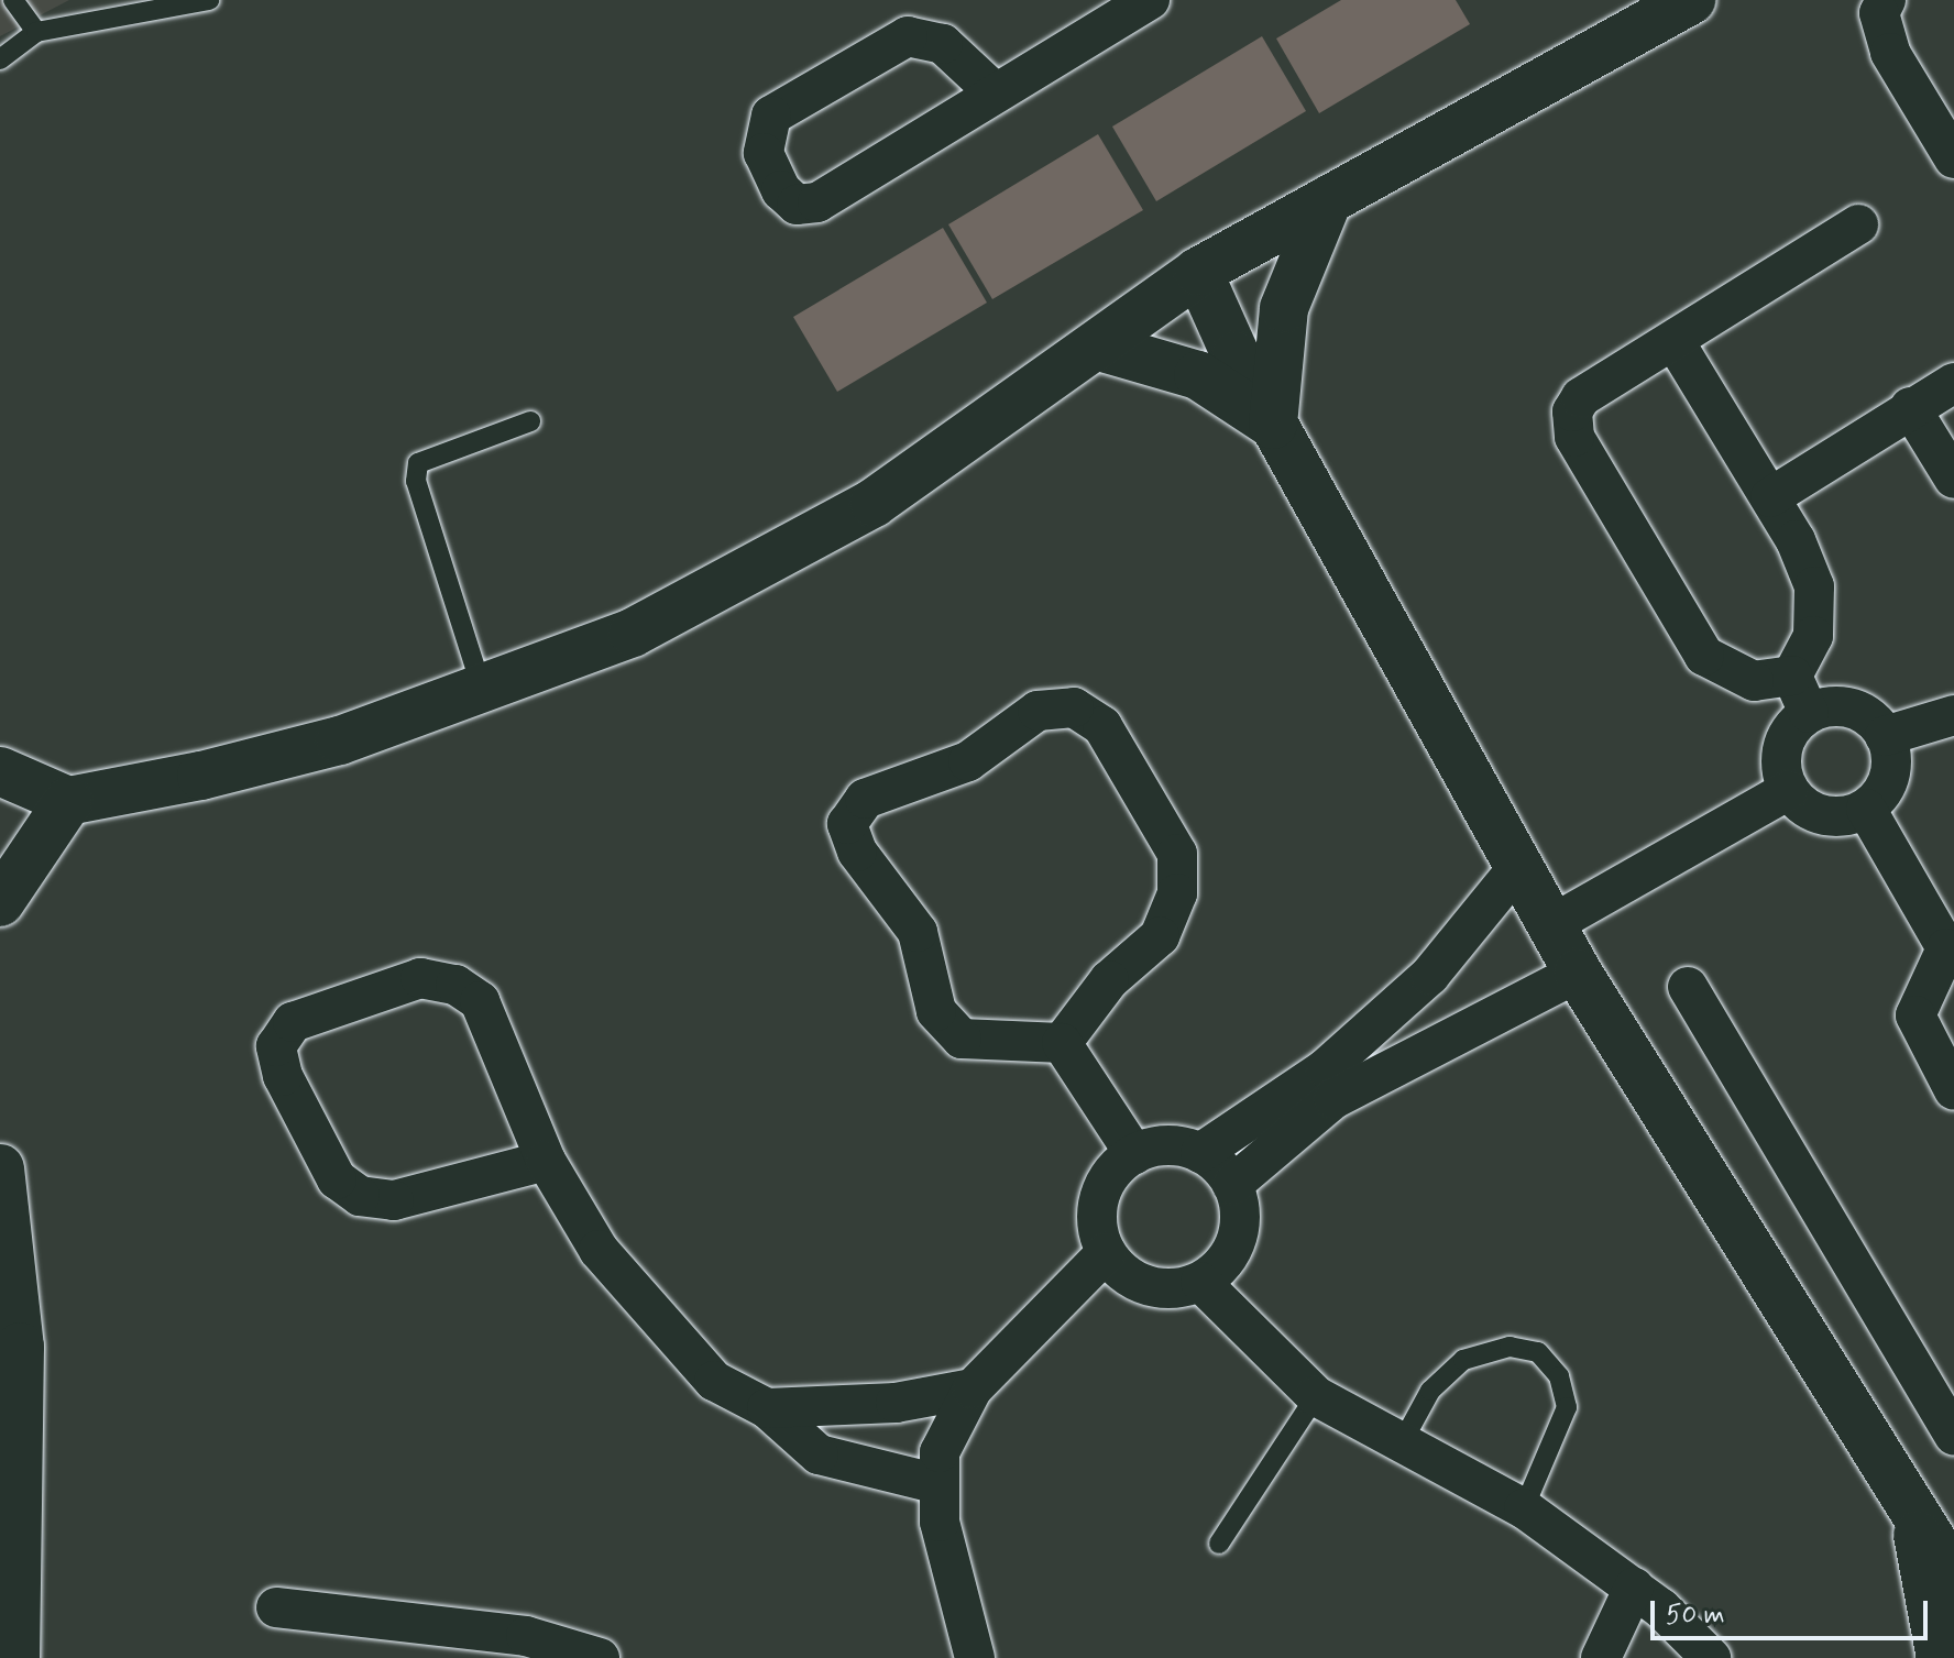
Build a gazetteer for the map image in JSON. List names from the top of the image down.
{
  "scale_bar": "50 m"
}
